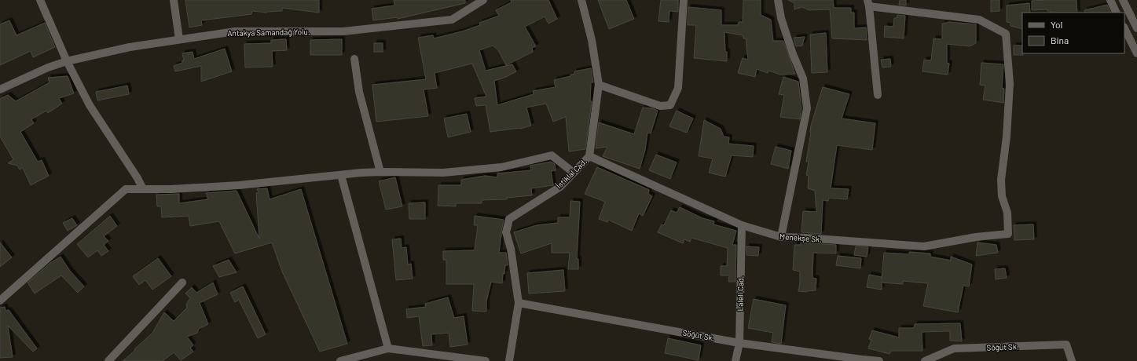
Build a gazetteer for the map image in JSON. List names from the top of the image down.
{
  "streets": {
    "street": [
      "Antakya Samandağ Yolu.",
      "İstiklal Cad.",
      "Menekşe Sk.",
      "Laleli Cad.",
      "Söğüt Sk."
    ]
  },
  "crossings": [
    ["İstiklal Cad.", "Menekşe Sk."],
    ["İstiklal Cad.", "Söğüt Sk."],
    ["Menekşe Sk.", "Laleli Cad."],
    ["Laleli Cad.", "Söğüt Sk."]
  ],
  "legend": ["Yol", "Bina"]
}
